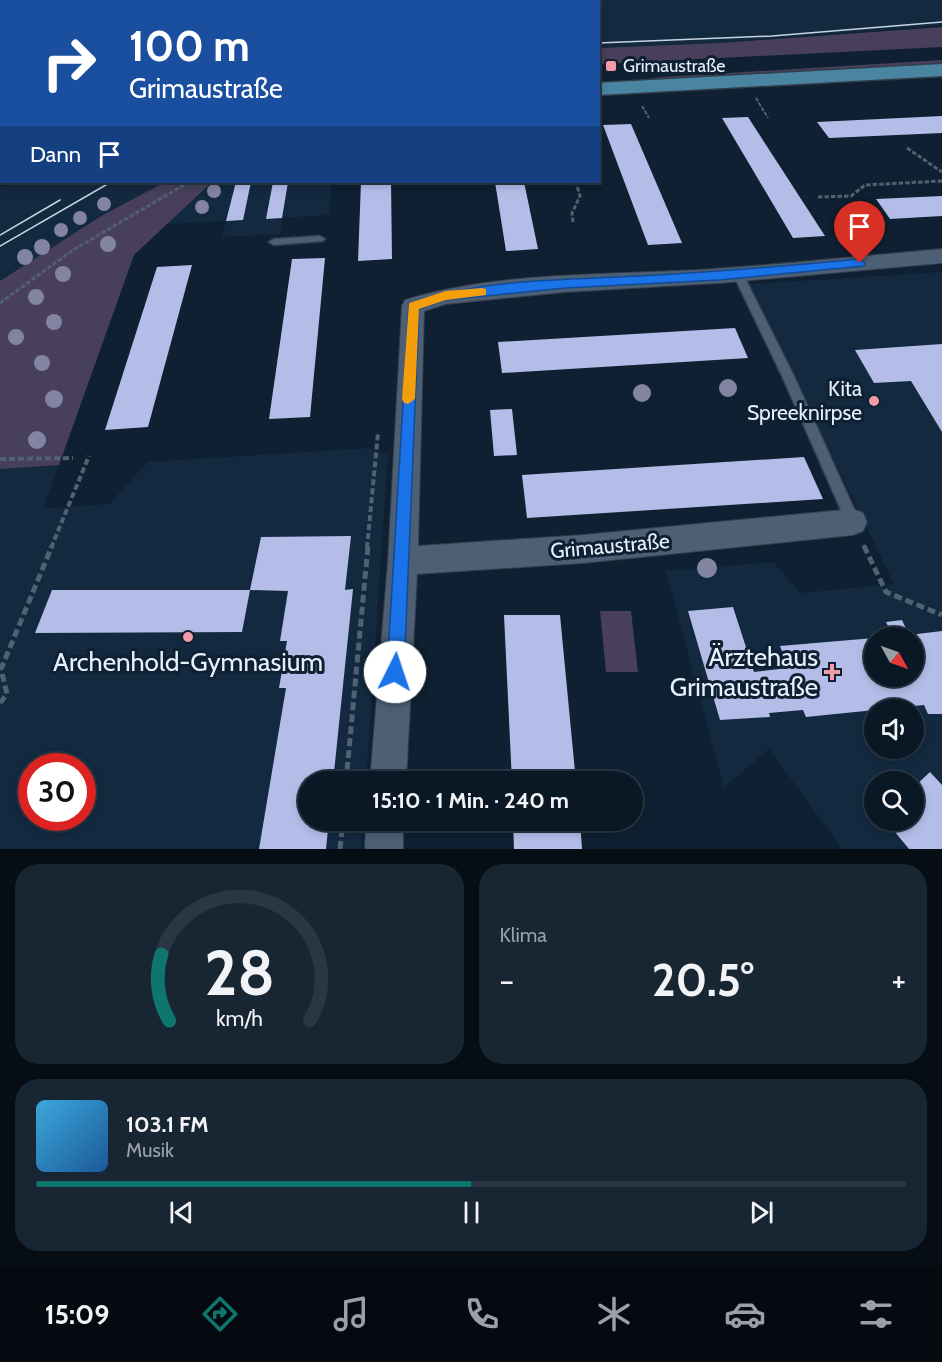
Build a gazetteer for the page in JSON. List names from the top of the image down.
{
  "streets": {
    "street": ["Grimaustraße"]
  },
  "places": {
    "transit": ["Grimaustraße"],
    "other": ["Kita Spreeknirpse", "Archenhold-Gymnasium"],
    "health": ["Ärztehaus Grimaustraße"]
  },
  "north": "bottom right",
  "page": {
    "turn": ["100 m", "Grimaustraße"],
    "then": "Dann",
    "limit": "30",
    "trip": "15:10 · 1 Min. · 240 m",
    "tile": "Klima",
    "heat": ["−", "20.5°", "+"],
    "song": ["103.1 FM", "Musik"],
    "tabs": "15:09",
    "gauge": ["28", "km/h"]
  }
}
